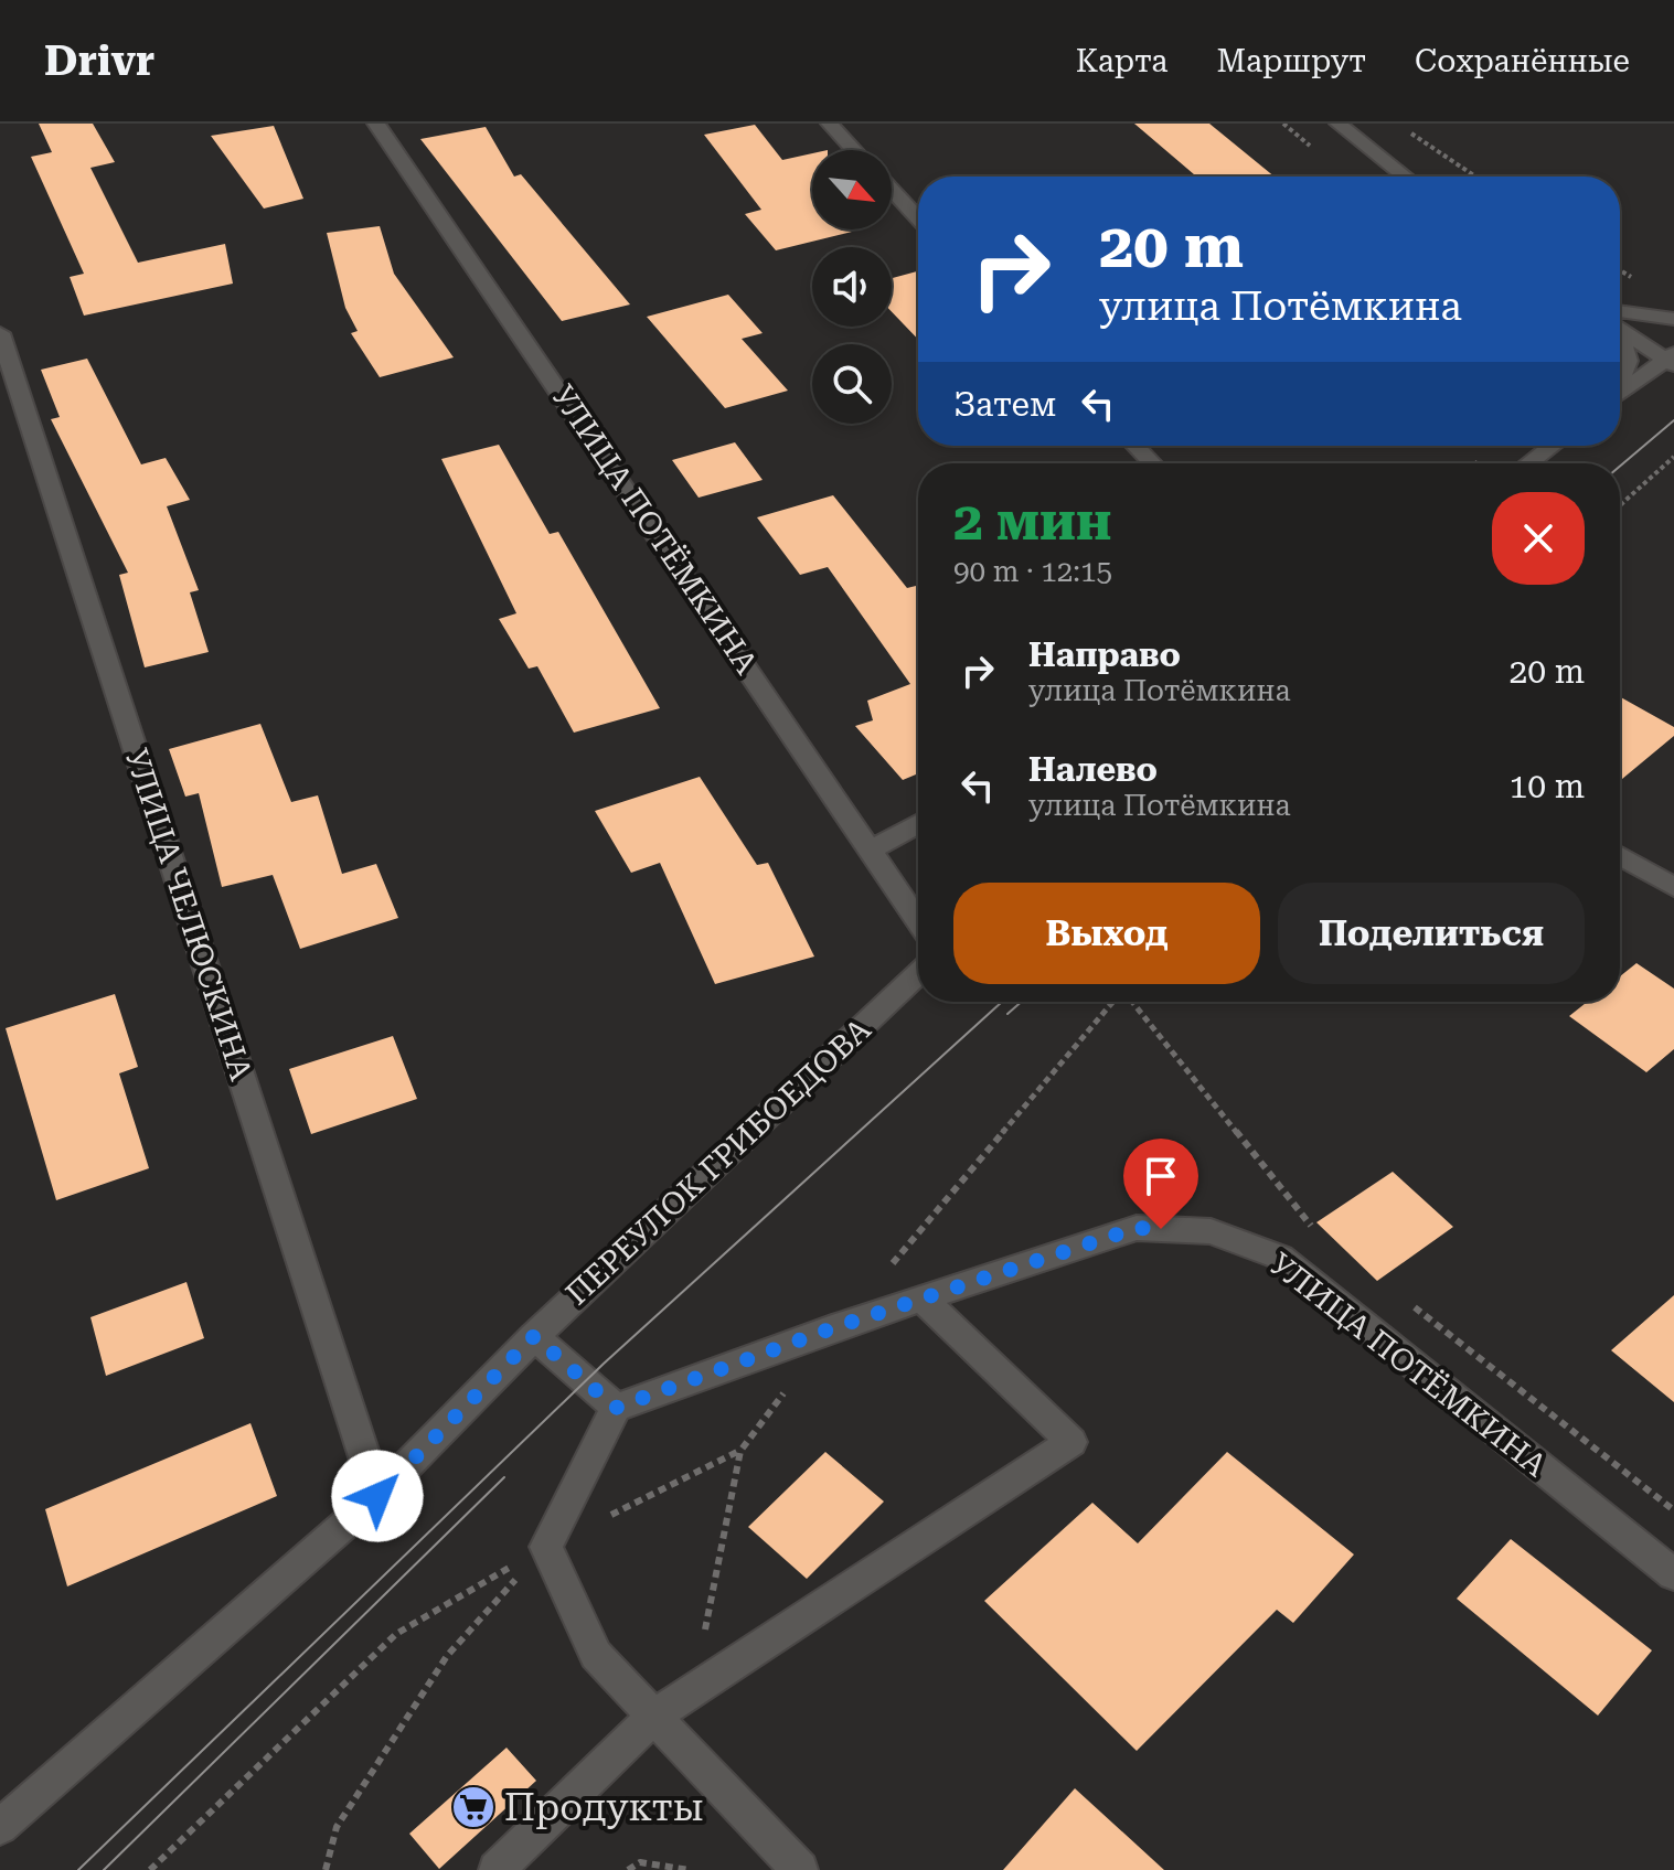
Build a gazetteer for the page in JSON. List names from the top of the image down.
{
  "streets": {
    "street": ["УЛИЦА ПОТЁМКИНА", "УЛИЦА ЧЕЛЮСКИНА", "ПЕРЕУЛОК ГРИБОЕДОВА"]
  },
  "crossings": [
    ["УЛИЦА ЧЕЛЮСКИНА", "ПЕРЕУЛОК ГРИБОЕДОВА"]
  ],
  "places": {
    "supermarket": ["Продукты"]
  },
  "north": "bottom right",
  "page": {
    "header": "Drivr",
    "nav": ["Карта", "Маршрут", "Сохранённые"],
    "turn": ["20 m", "улица Потёмкина"],
    "then": "Затем",
    "heading": ["2 мин", "90 m · 12:15"],
    "list": [
      {
        "name": "Направо",
        "note": "улица Потёмкина",
        "value": "20 m"
      },
      {
        "name": "Налево",
        "note": "улица Потёмкина",
        "value": "10 m"
      }
    ],
    "buttons": ["Выход", "Поделиться"]
  }
}
